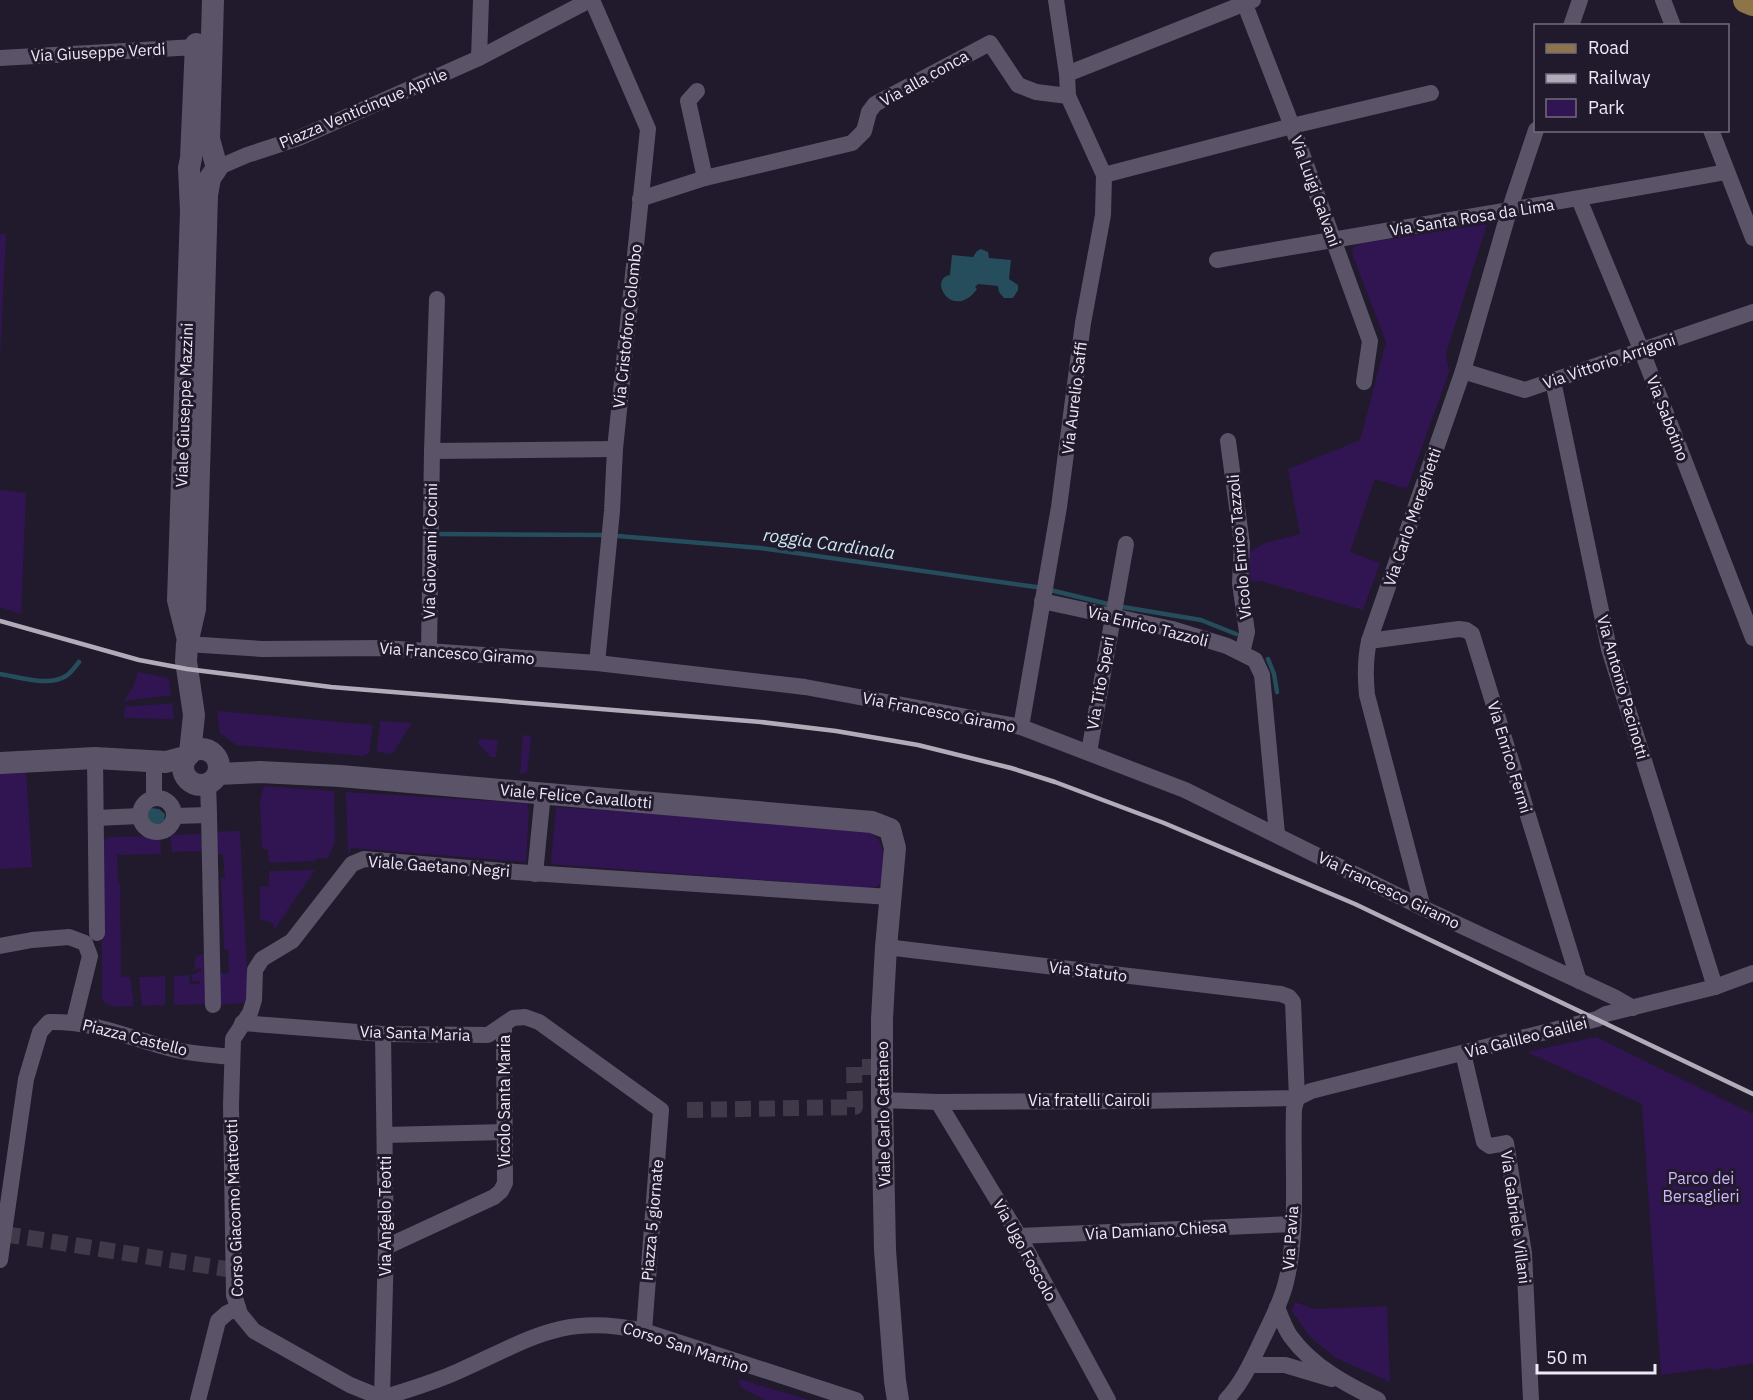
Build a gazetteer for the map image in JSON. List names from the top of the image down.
{
  "streets": {
    "street": [
      "Via Giuseppe Verdi",
      "Via alla conca",
      "Piazza Venticinque Aprile",
      "Via Luigi Galvani",
      "Via Santa Rosa da Lima",
      "Via Cristoforo Colombo",
      "Via Vittorio Arrigoni",
      "Via Aurelio Saffi",
      "Viale Giuseppe Mazzini",
      "Via Sabotino",
      "Via Carlo Mereghetti",
      "Vicolo Enrico Tazzoli",
      "Via Giovanni Cocini",
      "Via Enrico Tazzoli",
      "Via Francesco Giramo",
      "Via Tito Speri",
      "Via Antonio Pacinotti",
      "Via Enrico Fermi",
      "Viale Felice Cavallotti",
      "Viale Gaetano Negri",
      "Via Statuto",
      "Via Santa Maria",
      "Piazza Castello",
      "Via Galileo Galilei",
      "Via fratelli Cairoli",
      "Vicolo Santa Maria",
      "Viale Carlo Cattaneo",
      "Corso Giacomo Matteotti",
      "Via Angelo Teotti",
      "Via Gabriele Villani",
      "Piazza 5 giornate",
      "Via Damiano Chiesa",
      "Via Pavia",
      "Via Ugo Foscolo",
      "Corso San Martino"
    ]
  },
  "crossings": [
    ["Via Giuseppe Verdi", "Viale Giuseppe Mazzini"],
    ["Via alla conca", "Via Cristoforo Colombo"],
    ["Via alla conca", "Via Aurelio Saffi"],
    ["Piazza Venticinque Aprile", "Via Cristoforo Colombo"],
    ["Piazza Venticinque Aprile", "Viale Giuseppe Mazzini"],
    ["Via Luigi Galvani", "Via Santa Rosa da Lima"],
    ["Via Santa Rosa da Lima", "Via Sabotino"],
    ["Via Santa Rosa da Lima", "Via Carlo Mereghetti"],
    ["Via Cristoforo Colombo", "Via Francesco Giramo"],
    ["Via Vittorio Arrigoni", "Via Sabotino"],
    ["Via Vittorio Arrigoni", "Via Carlo Mereghetti"],
    ["Via Vittorio Arrigoni", "Via Antonio Pacinotti"],
    ["Via Aurelio Saffi", "Via Enrico Tazzoli"],
    ["Via Aurelio Saffi", "Via Francesco Giramo"],
    ["Viale Giuseppe Mazzini", "Via Francesco Giramo"],
    ["Viale Giuseppe Mazzini", "Viale Felice Cavallotti"],
    ["Via Carlo Mereghetti", "Via Francesco Giramo"],
    ["Via Carlo Mereghetti", "Via Enrico Fermi"],
    ["Vicolo Enrico Tazzoli", "Via Enrico Tazzoli"],
    ["Via Giovanni Cocini", "Via Francesco Giramo"],
    ["Via Enrico Tazzoli", "Via Francesco Giramo"],
    ["Via Enrico Tazzoli", "Via Tito Speri"],
    ["Via Francesco Giramo", "Via Tito Speri"],
    ["Via Francesco Giramo", "Via Enrico Fermi"],
    ["Via Francesco Giramo", "Via Galileo Galilei"],
    ["Via Antonio Pacinotti", "Via Galileo Galilei"],
    ["Viale Felice Cavallotti", "Viale Carlo Cattaneo"],
    ["Viale Gaetano Negri", "Via Santa Maria"],
    ["Viale Gaetano Negri", "Viale Carlo Cattaneo"],
    ["Viale Gaetano Negri", "Corso Giacomo Matteotti"],
    ["Via Statuto", "Viale Carlo Cattaneo"],
    ["Via Statuto", "Via Pavia"],
    ["Via Santa Maria", "Vicolo Santa Maria"],
    ["Via Santa Maria", "Corso Giacomo Matteotti"],
    ["Via Santa Maria", "Via Angelo Teotti"],
    ["Via Santa Maria", "Piazza 5 giornate"],
    ["Piazza Castello", "Corso Giacomo Matteotti"],
    ["Via Galileo Galilei", "Via fratelli Cairoli"],
    ["Via Galileo Galilei", "Via Gabriele Villani"],
    ["Via Galileo Galilei", "Via Pavia"],
    ["Via fratelli Cairoli", "Viale Carlo Cattaneo"],
    ["Via fratelli Cairoli", "Via Pavia"],
    ["Via fratelli Cairoli", "Via Ugo Foscolo"],
    ["Vicolo Santa Maria", "Via Angelo Teotti"],
    ["Corso Giacomo Matteotti", "Via Angelo Teotti"],
    ["Corso Giacomo Matteotti", "Corso San Martino"],
    ["Via Angelo Teotti", "Corso San Martino"],
    ["Piazza 5 giornate", "Corso San Martino"],
    ["Via Damiano Chiesa", "Via Pavia"],
    ["Via Damiano Chiesa", "Via Ugo Foscolo"]
  ],
  "water": ["roggia Cardinala"],
  "parks": ["Parco dei Bersaglieri"],
  "legend": ["Road", "Railway", "Park"],
  "scale_bar": "50 m"
}
